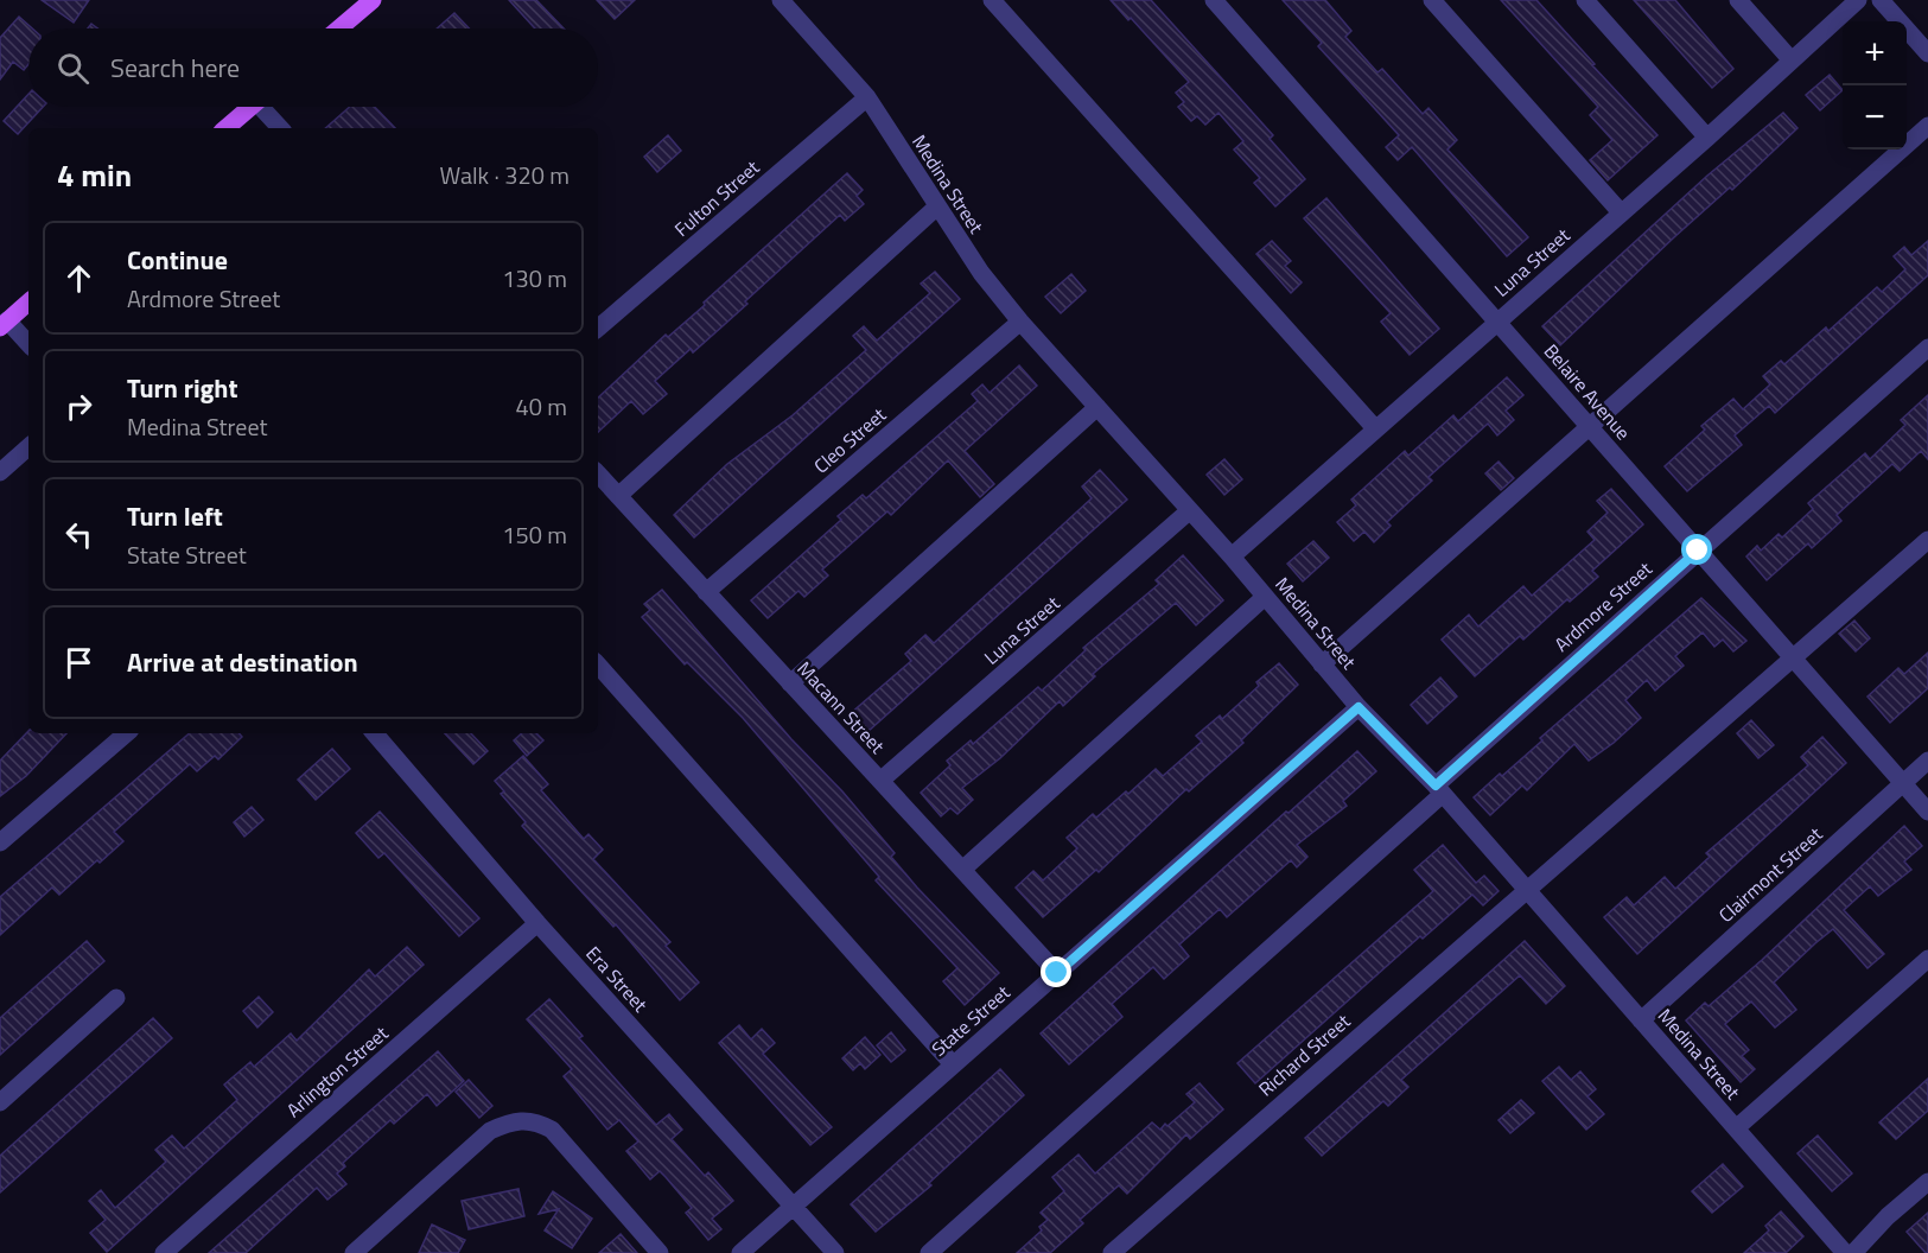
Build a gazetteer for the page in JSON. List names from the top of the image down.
{
  "streets": {
    "street": [
      "Medina Street",
      "Fulton Street",
      "Luna Street",
      "Belaire Avenue",
      "Cleo Street",
      "Ardmore Street",
      "Macann Street",
      "Clairmont Street",
      "Era Street",
      "State Street",
      "Richard Street",
      "Arlington Street"
    ]
  },
  "crossings": [
    ["Medina Street", "Fulton Street"],
    ["Medina Street", "Luna Street"],
    ["Medina Street", "Cleo Street"],
    ["Medina Street", "Ardmore Street"],
    ["Medina Street", "Clairmont Street"],
    ["Medina Street", "State Street"],
    ["Medina Street", "Richard Street"],
    ["Luna Street", "Belaire Avenue"],
    ["Luna Street", "Macann Street"],
    ["Belaire Avenue", "Ardmore Street"],
    ["Belaire Avenue", "Clairmont Street"],
    ["Belaire Avenue", "Richard Street"],
    ["Cleo Street", "Macann Street"],
    ["Macann Street", "State Street"],
    ["Era Street", "State Street"],
    ["Era Street", "Arlington Street"]
  ],
  "page": {
    "map_buttons": ["+", "−"],
    "search": "Search here",
    "heading": ["4 min", "Walk · 320 m"],
    "list": [
      ["Continue", "Ardmore Street", "130 m"],
      ["Turn right", "Medina Street", "40 m"],
      ["Turn left", "State Street", "150 m"],
      "Arrive at destination"
    ]
  }
}
